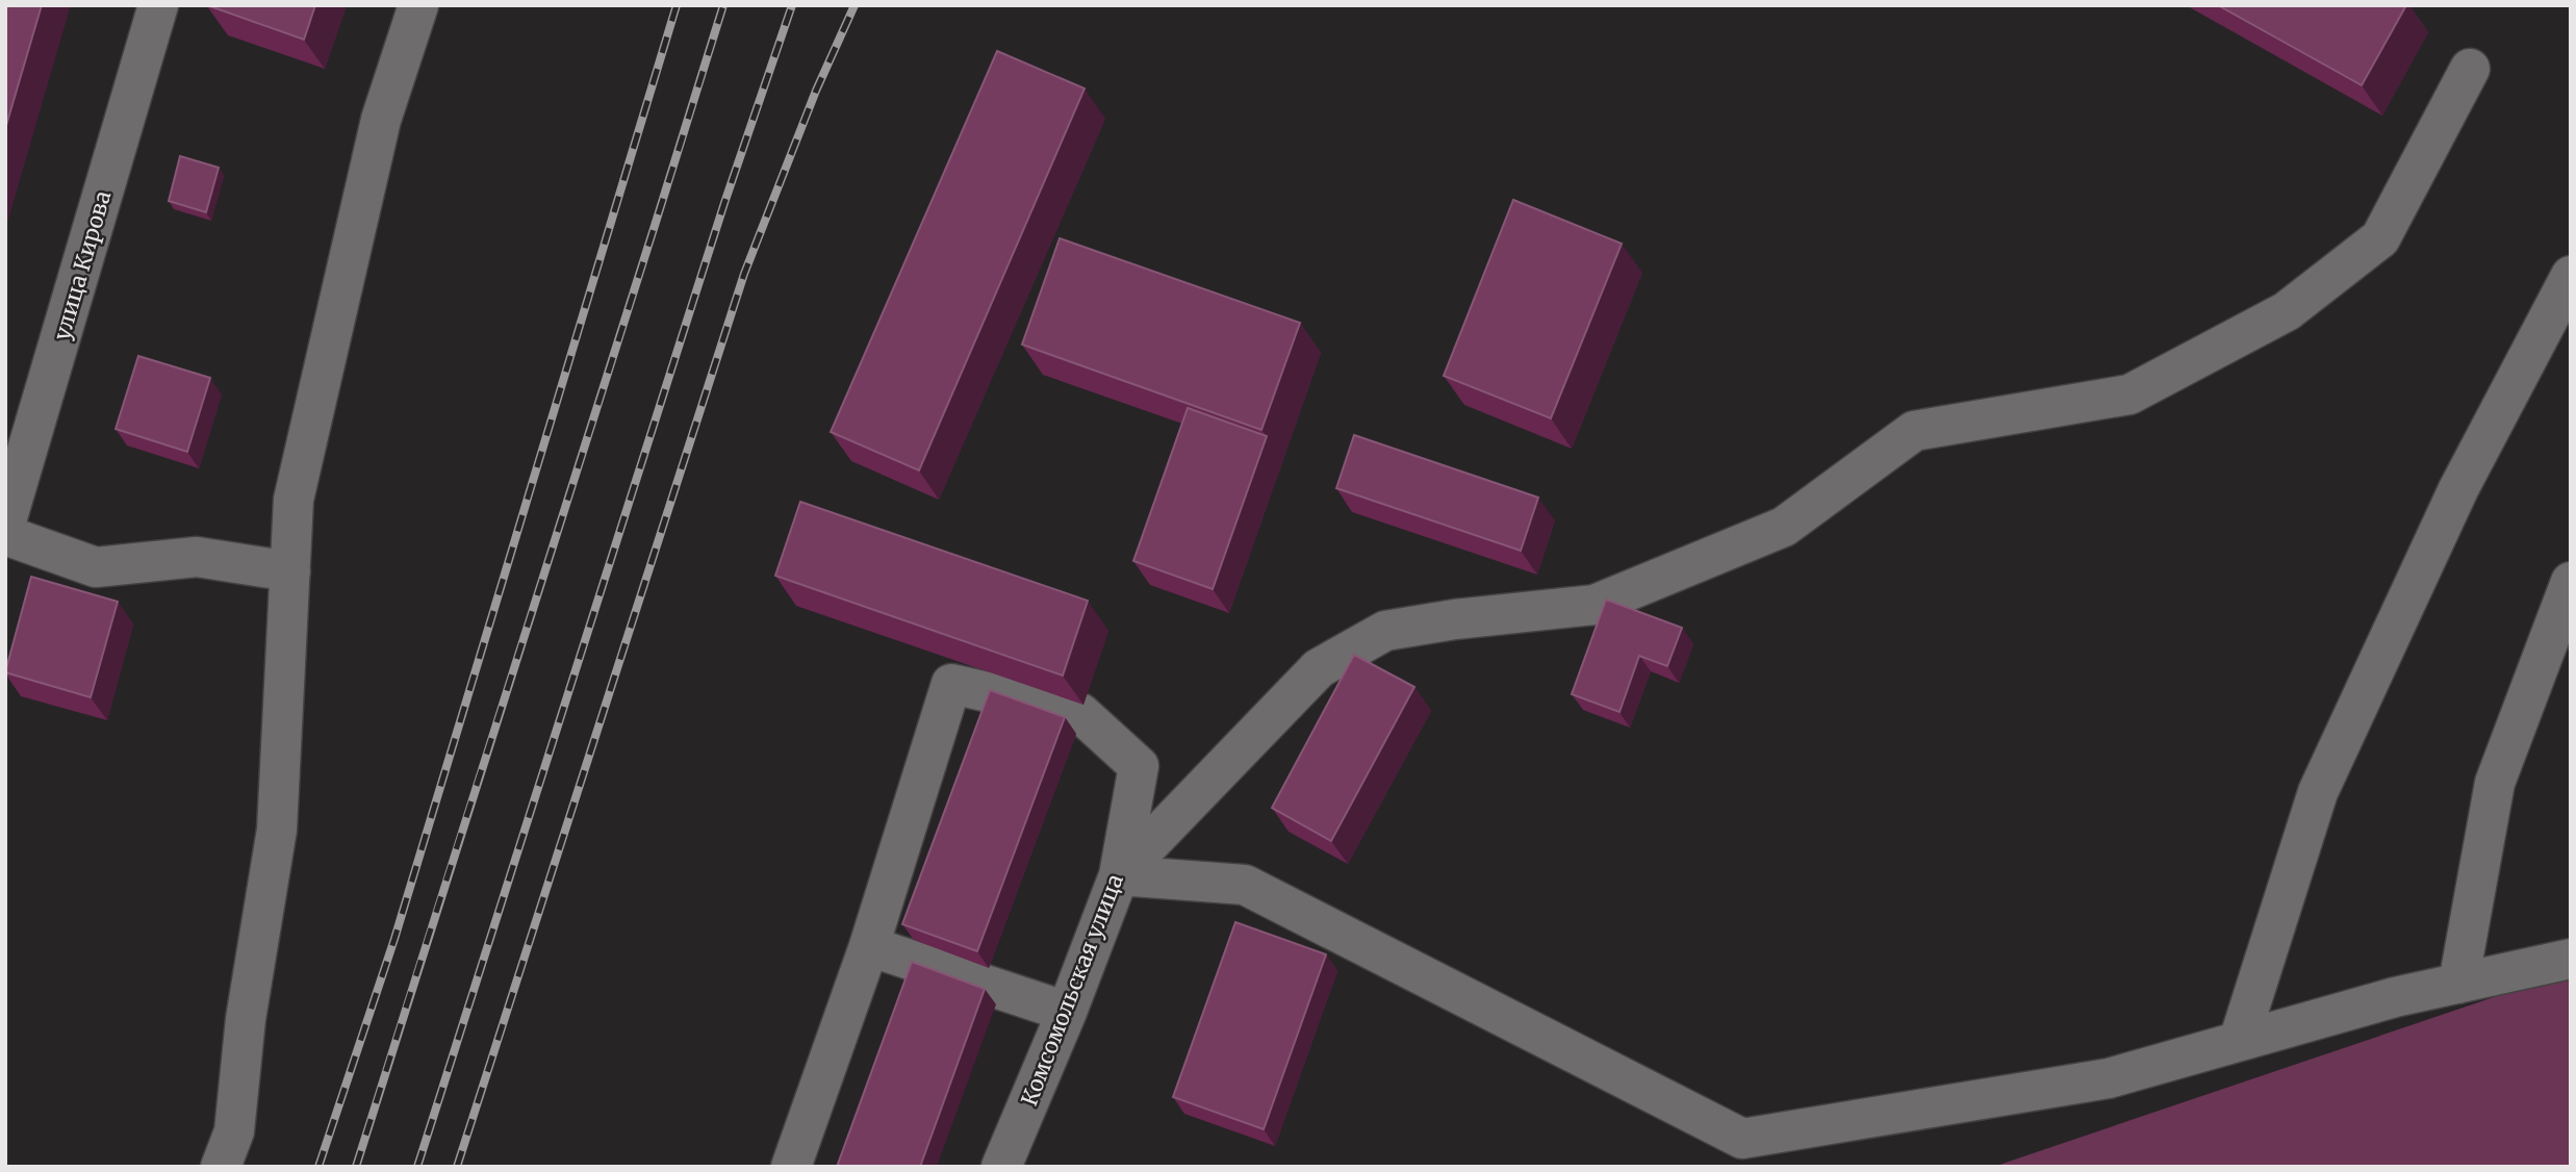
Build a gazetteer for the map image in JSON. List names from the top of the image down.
{
  "streets": {
    "street": ["улица Кирова", "Комсомольская улица"]
  }
}
